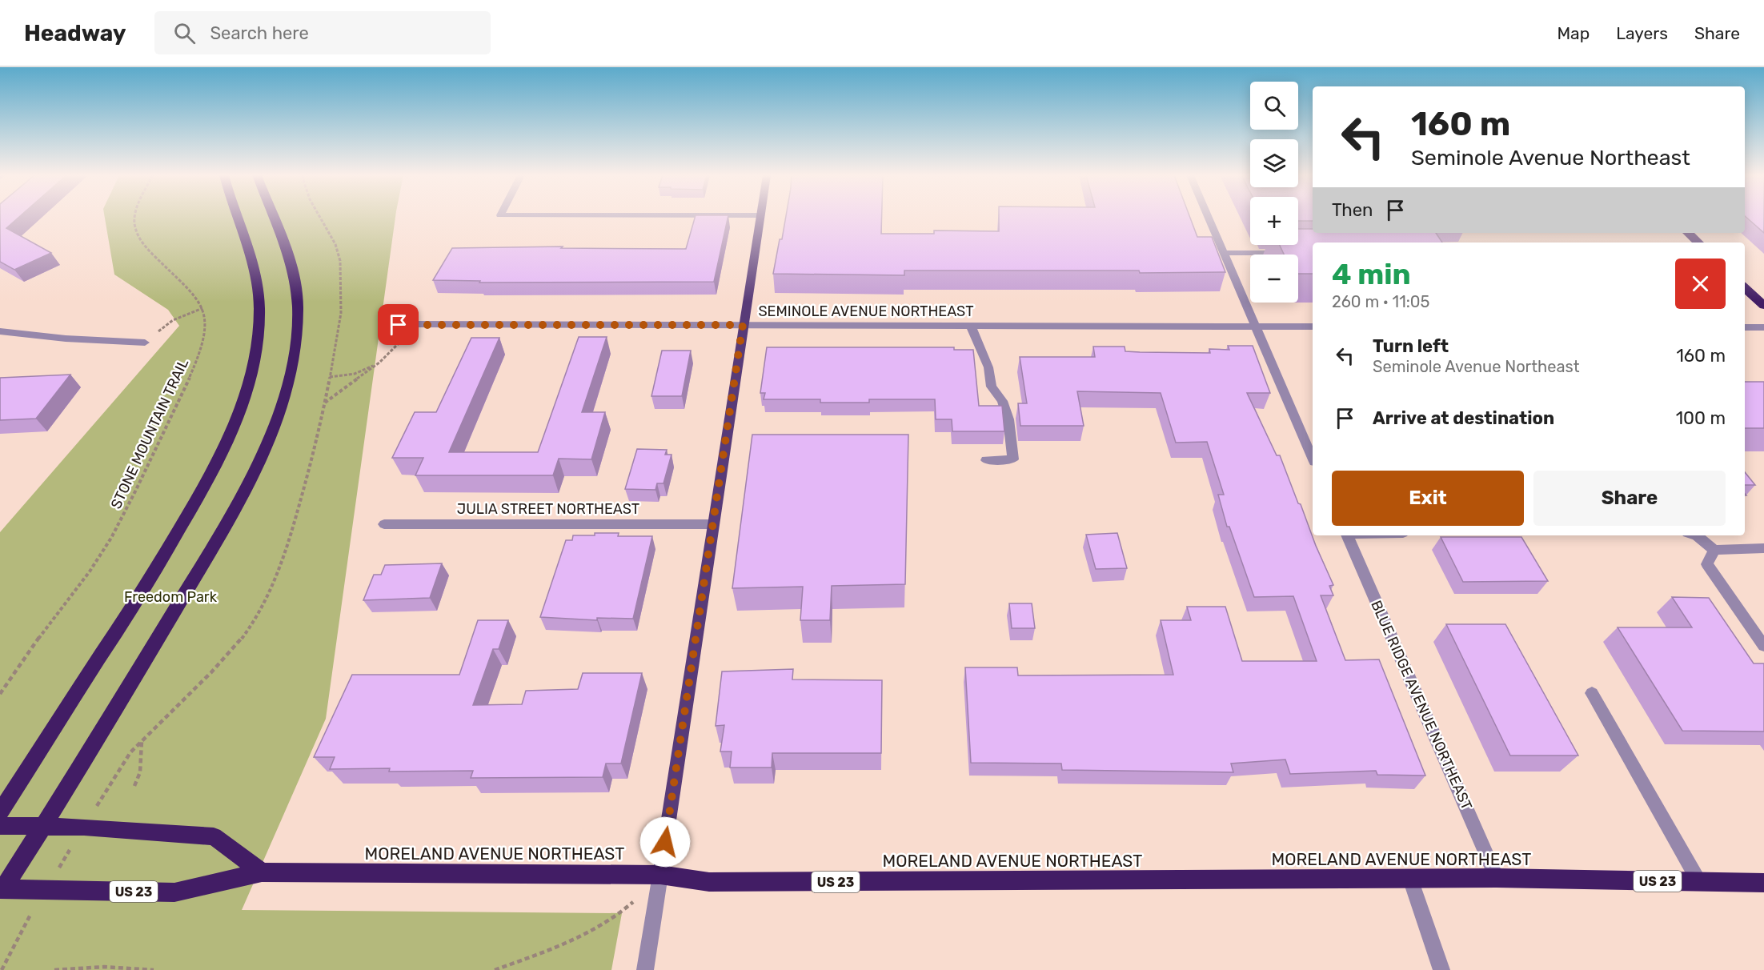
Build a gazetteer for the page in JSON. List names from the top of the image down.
{
  "streets": {
    "highway": ["MORELAND AVENUE NORTHEAST", "US 23"],
    "street": ["SEMINOLE AVENUE NORTHEAST", "JULIA STREET NORTHEAST", "BLUE RIDGE AVENUE NORTHEAST"],
    "path": ["STONE MOUNTAIN TRAIL"]
  },
  "crossings": [
    ["BLUE RIDGE AVENUE NORTHEAST", "MORELAND AVENUE NORTHEAST"]
  ],
  "parks": ["Freedom Park"],
  "page": {
    "header": "Headway",
    "search": "Search here",
    "nav": ["Map", "Layers", "Share"],
    "map_buttons": ["+", "−"],
    "turn": ["160 m", "Seminole Avenue Northeast"],
    "then": "Then",
    "heading": ["4 min", "260 m · 11:05"],
    "list": [
      {
        "name": "Turn left",
        "note": "Seminole Avenue Northeast",
        "value": "160 m"
      },
      {
        "name": "Arrive at destination",
        "value": "100 m"
      }
    ],
    "buttons": ["Exit", "Share"]
  }
}
